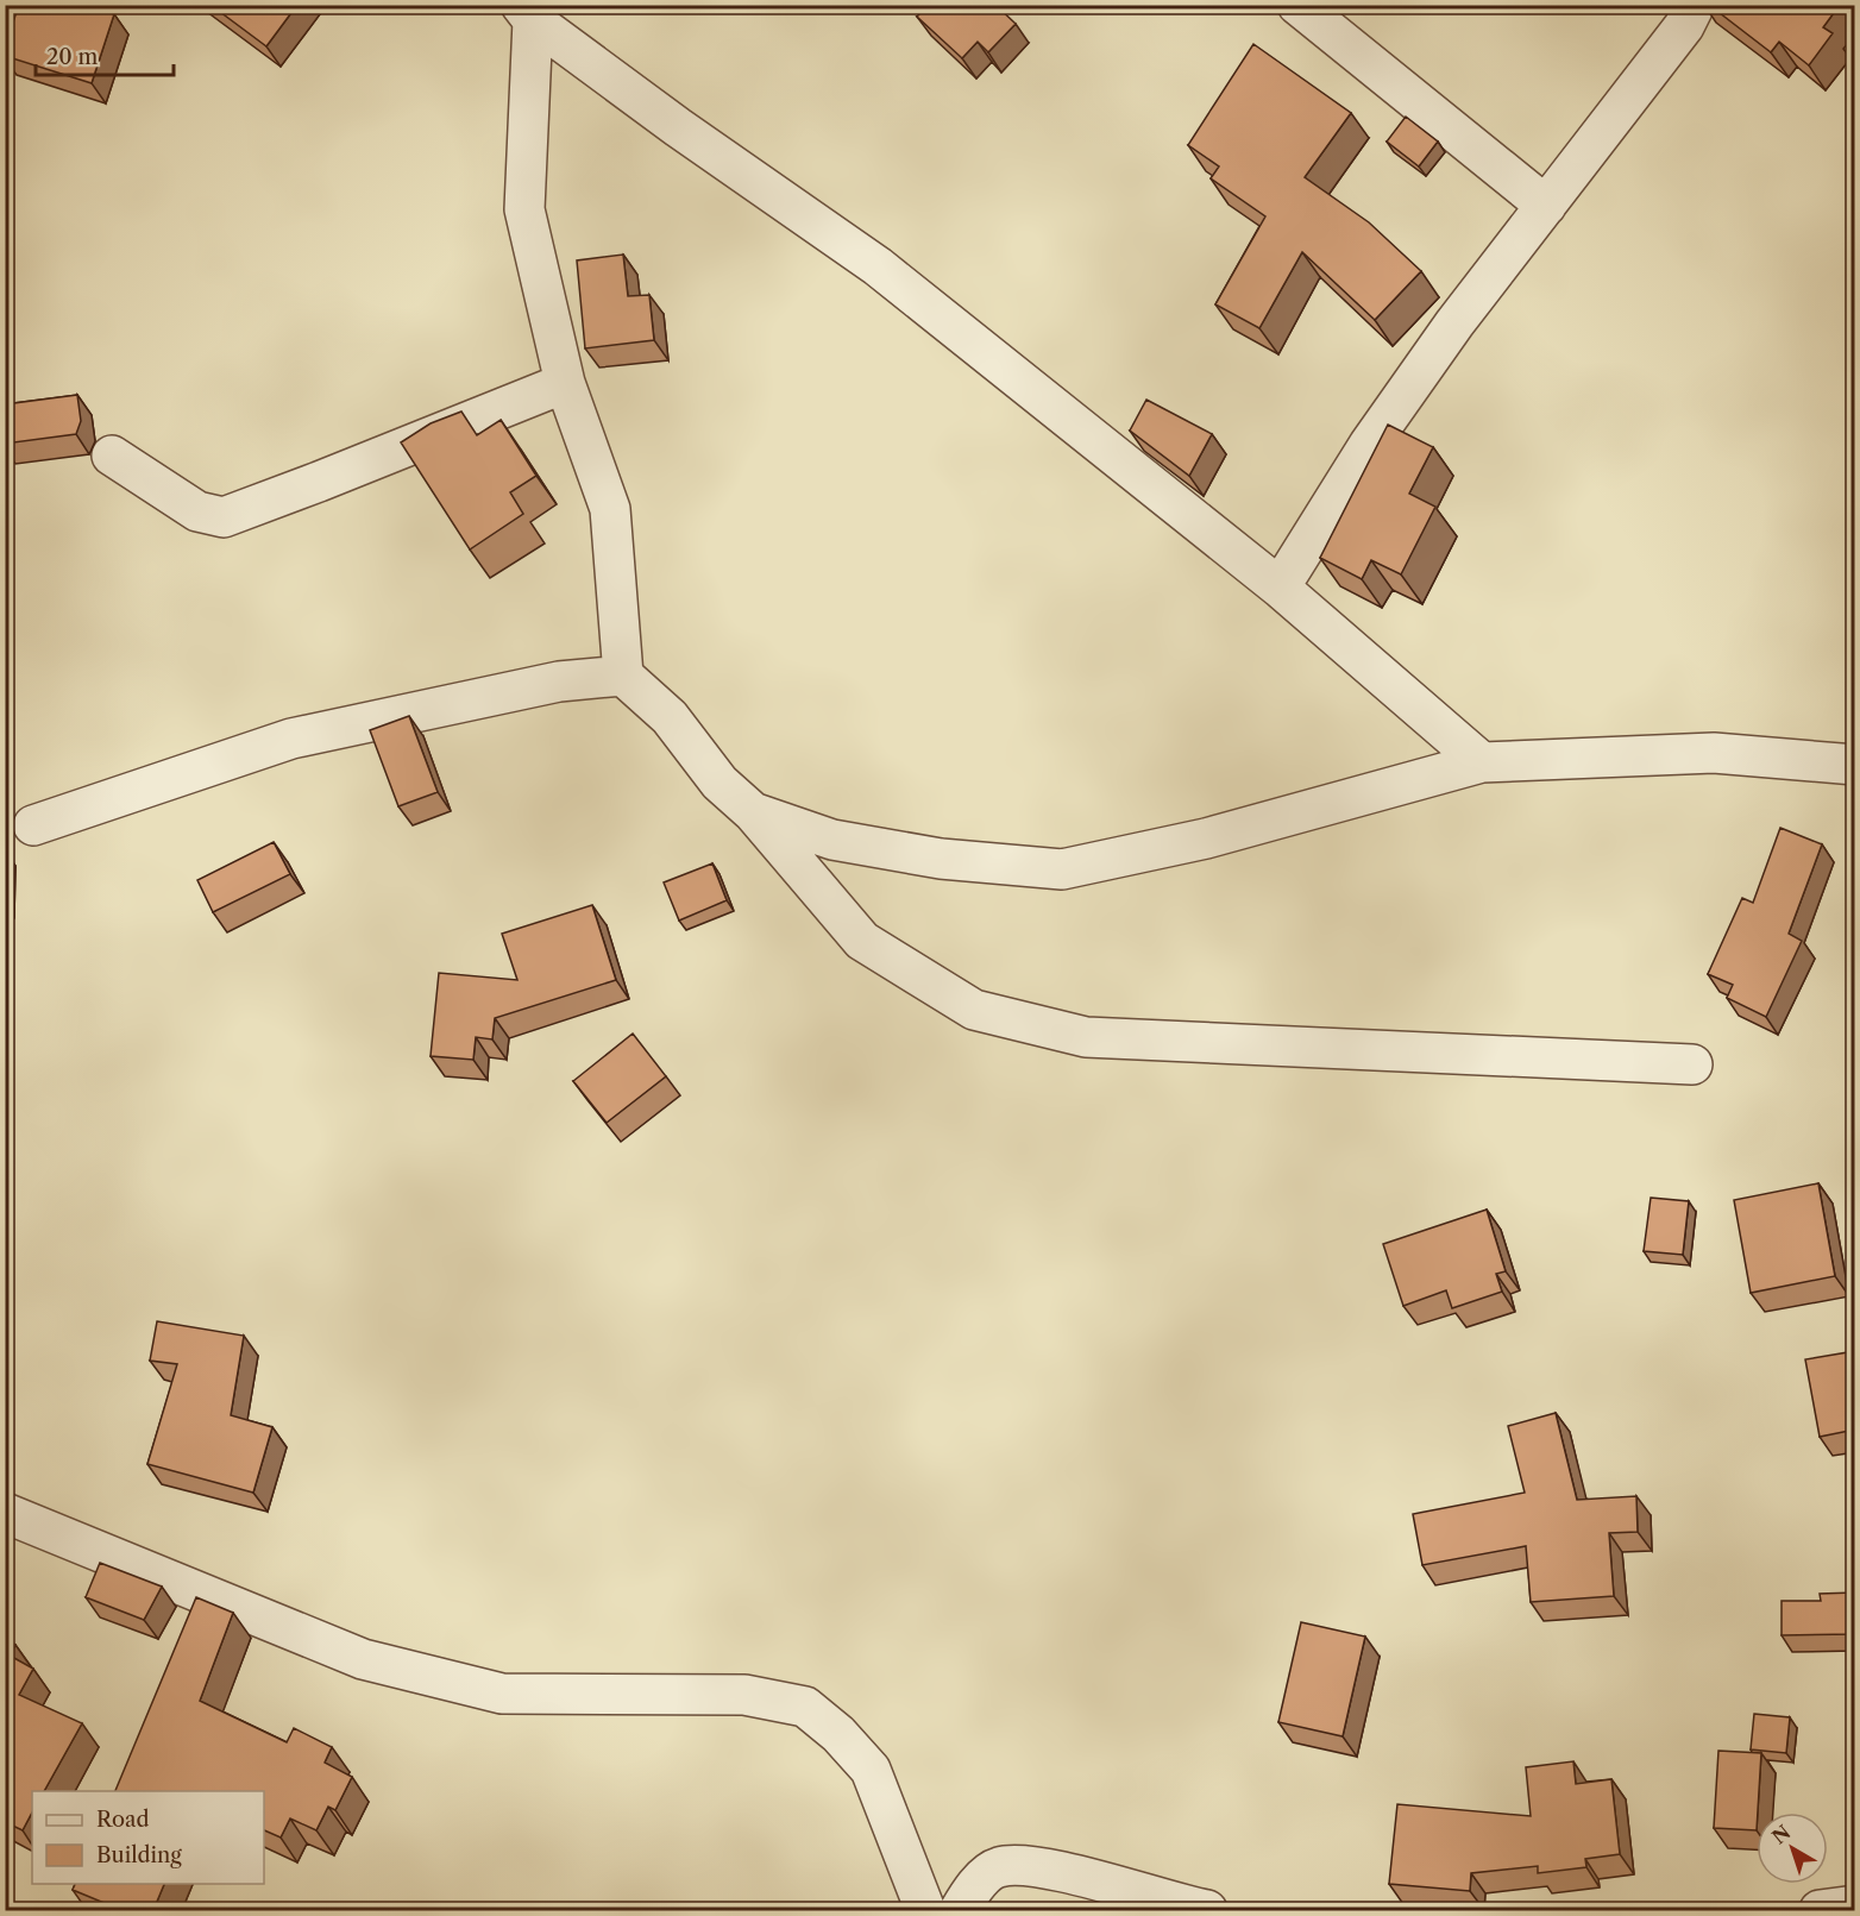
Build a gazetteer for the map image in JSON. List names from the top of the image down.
{
  "legend": ["Road", "Building"],
  "scale_bar": "20 m",
  "north": "top left"
}
